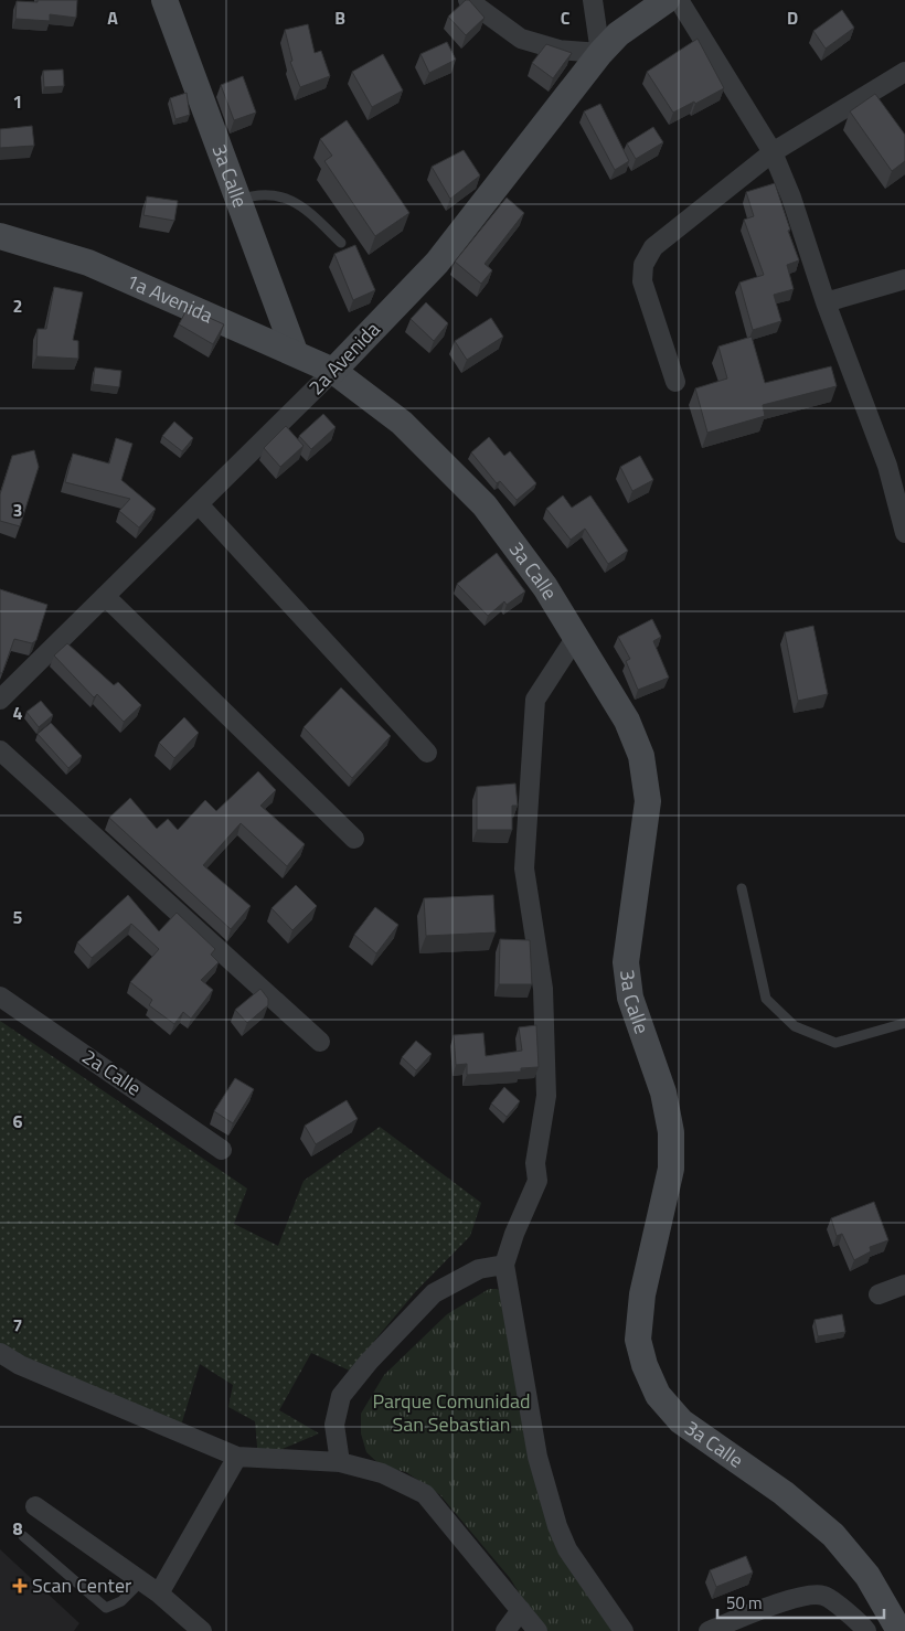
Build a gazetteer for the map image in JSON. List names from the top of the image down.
{
  "streets": {
    "street": [
      "3a Calle",
      "1a Avenida",
      "2a Avenida",
      "2a Calle"
    ]
  },
  "crossings": [
    ["3a Calle", "1a Avenida"],
    ["3a Calle", "2a Avenida"],
    ["1a Avenida", "2a Avenida"]
  ],
  "parks": ["Parque Comunidad San Sebastian"],
  "places": {
    "health": ["Scan Center"]
  },
  "scale_bar": "50 m",
  "grid": {
    "columns": [
      "A",
      "B",
      "C",
      "D"
    ],
    "rows": [
      "1",
      "2",
      "3",
      "4",
      "5",
      "6",
      "7",
      "8"
    ]
  }
}
